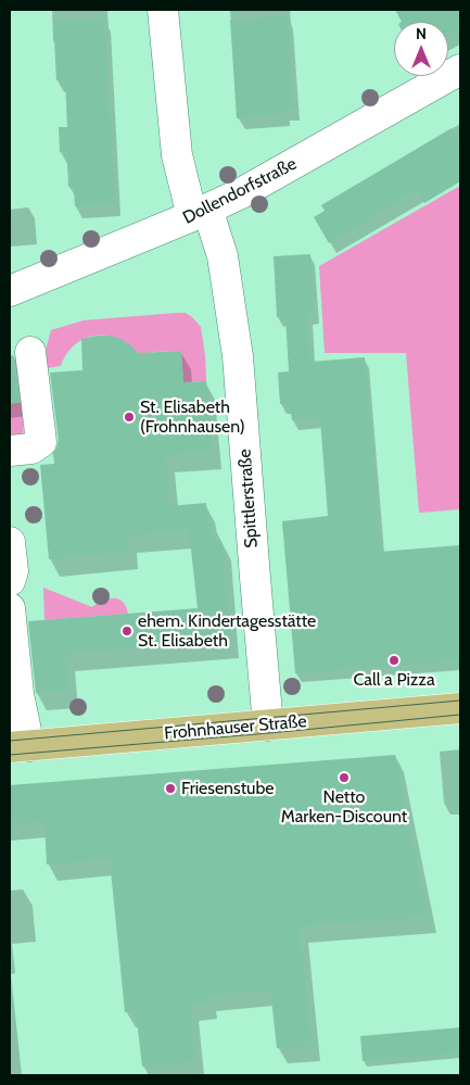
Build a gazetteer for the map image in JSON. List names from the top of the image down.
{
  "streets": {
    "main road": ["Frohnhauser Straße"],
    "street": ["Dollendorfstraße", "Spittlerstraße"]
  },
  "crossings": [
    ["Dollendorfstraße", "Spittlerstraße"],
    ["Spittlerstraße", "Frohnhauser Straße"]
  ],
  "places": [
    "St. Elisabeth (Frohnhausen)",
    "ehem. Kindertagesstätte St. Elisabeth",
    "Call a Pizza",
    "Netto Marken-Discount",
    "Friesenstube"
  ],
  "north": "top"
}
